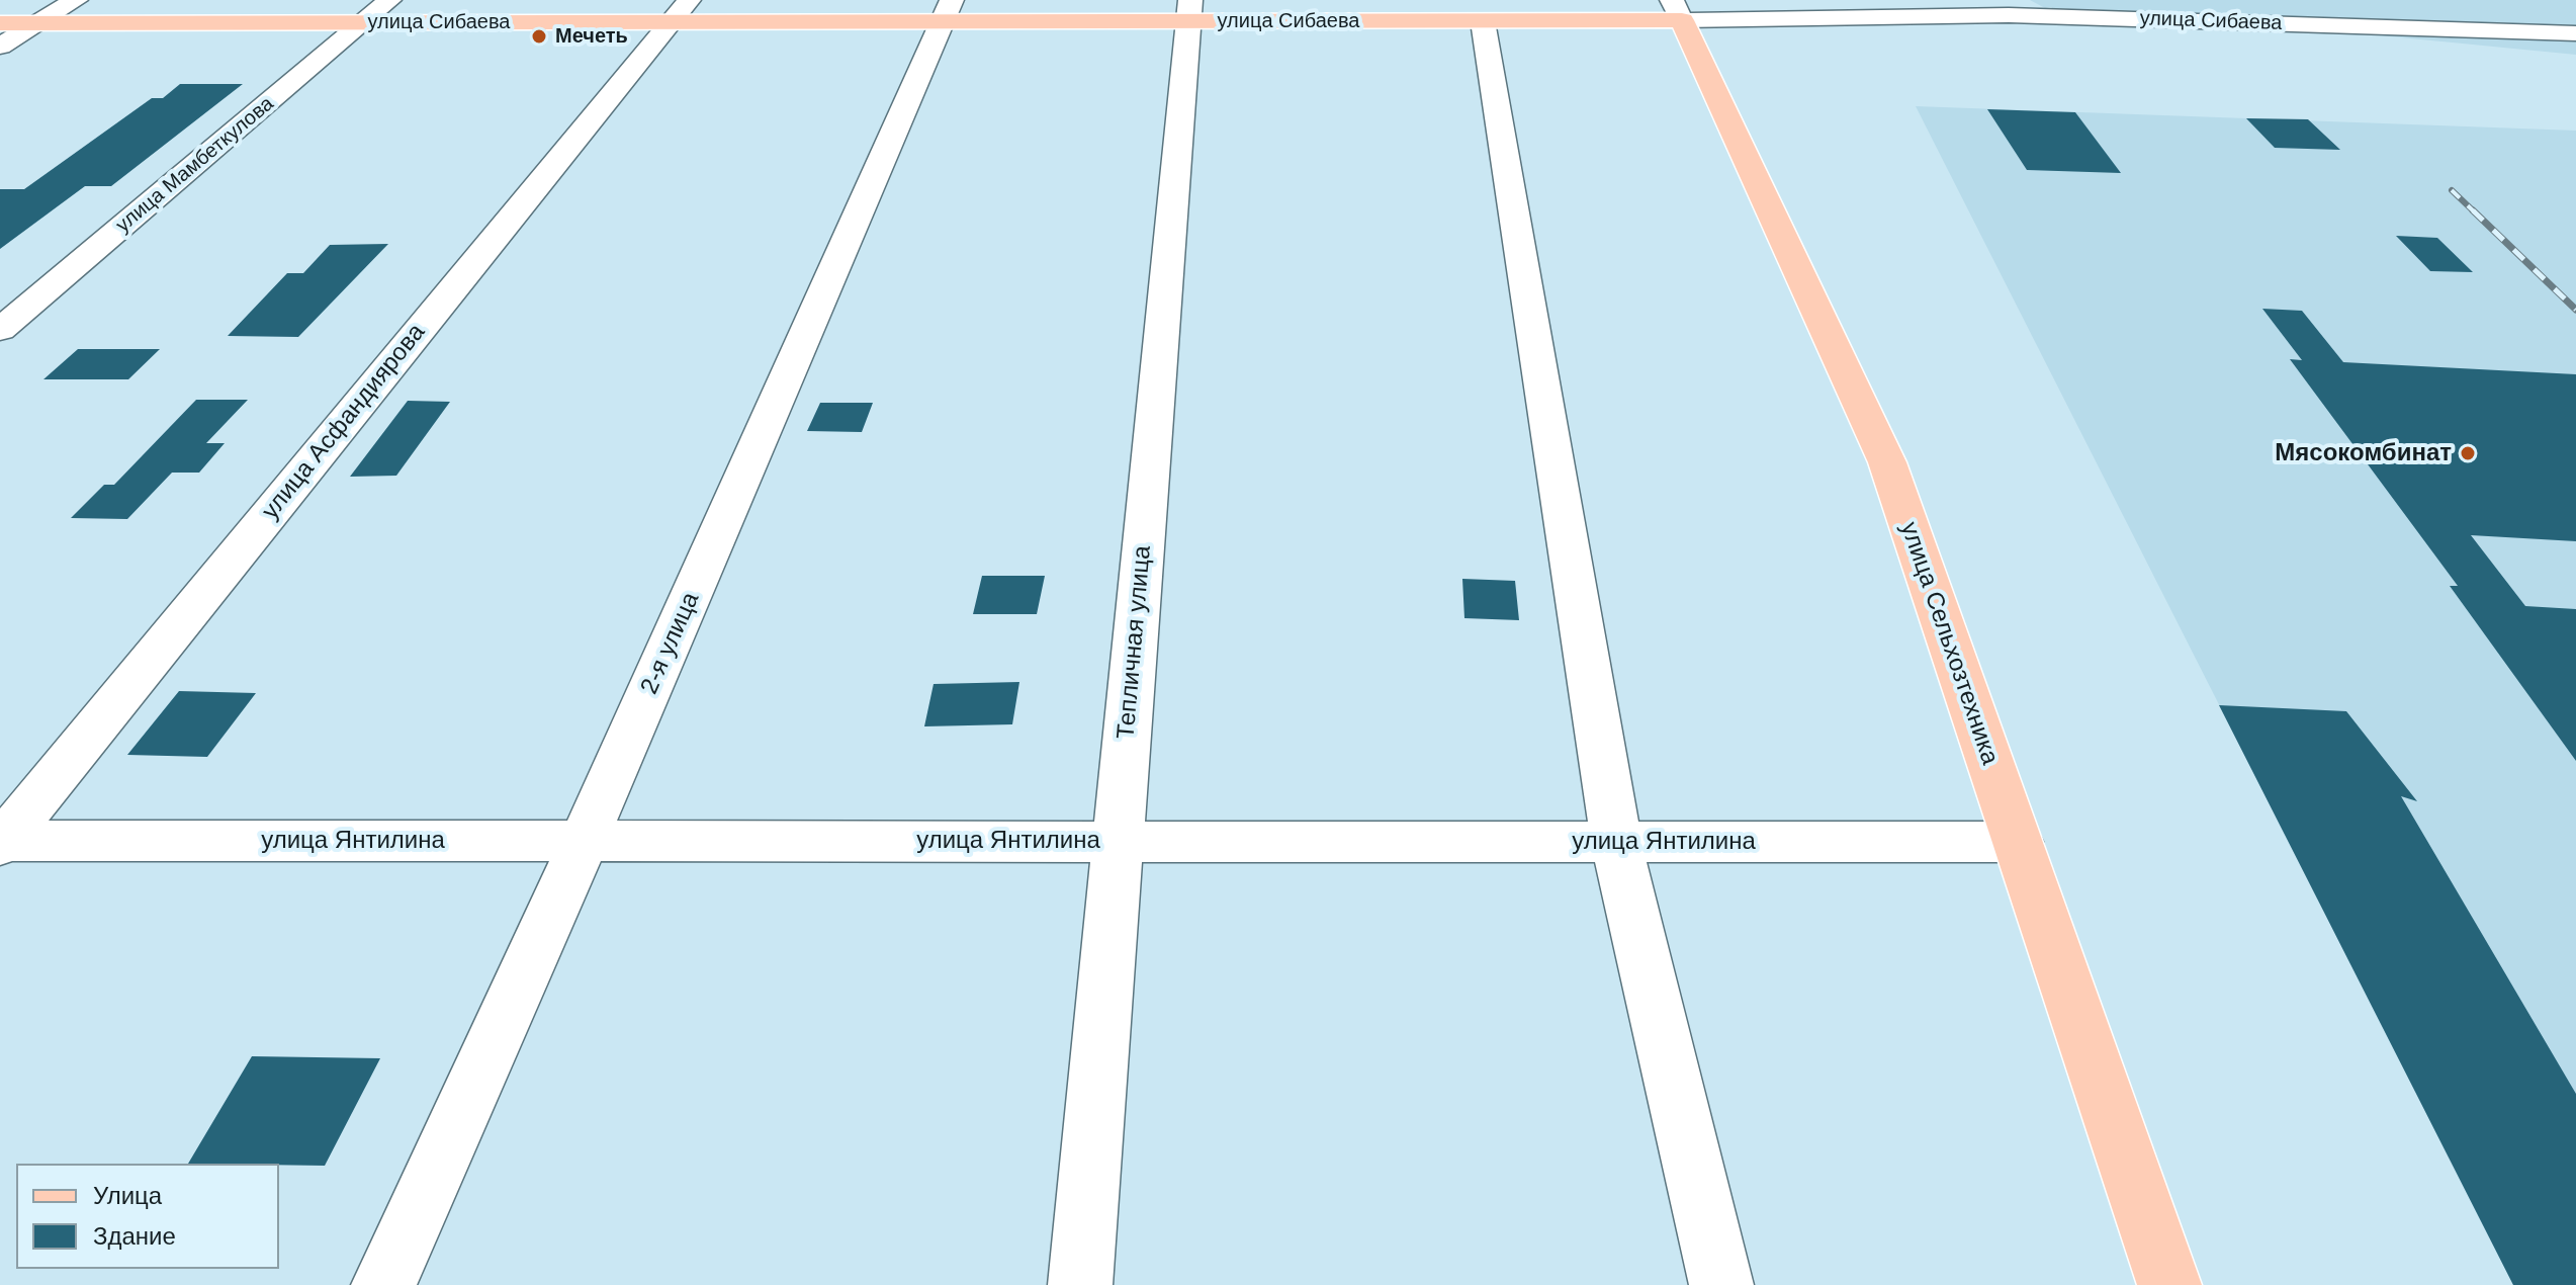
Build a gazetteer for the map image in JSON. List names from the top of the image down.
{
  "streets": {
    "main road": ["улица Сибаева", "улица Сельхозтехника"],
    "street": [
      "улица Мамбеткулова",
      "улица Асфандиярова",
      "Тепличная улица",
      "2-я улица",
      "улица Янтилина"
    ]
  },
  "crossings": [
    ["улица Сибаева", "улица Мамбеткулова"],
    ["улица Сибаева", "улица Асфандиярова"],
    ["улица Сибаева", "Тепличная улица"],
    ["улица Сибаева", "2-я улица"],
    ["улица Сибаева", "улица Сельхозтехника"],
    ["улица Асфандиярова", "улица Янтилина"],
    ["Тепличная улица", "улица Янтилина"],
    ["2-я улица", "улица Янтилина"],
    ["улица Сельхозтехника", "улица Янтилина"]
  ],
  "places": ["Мечеть", "Мясокомбинат"],
  "legend": ["Улица", "Здание"]
}
